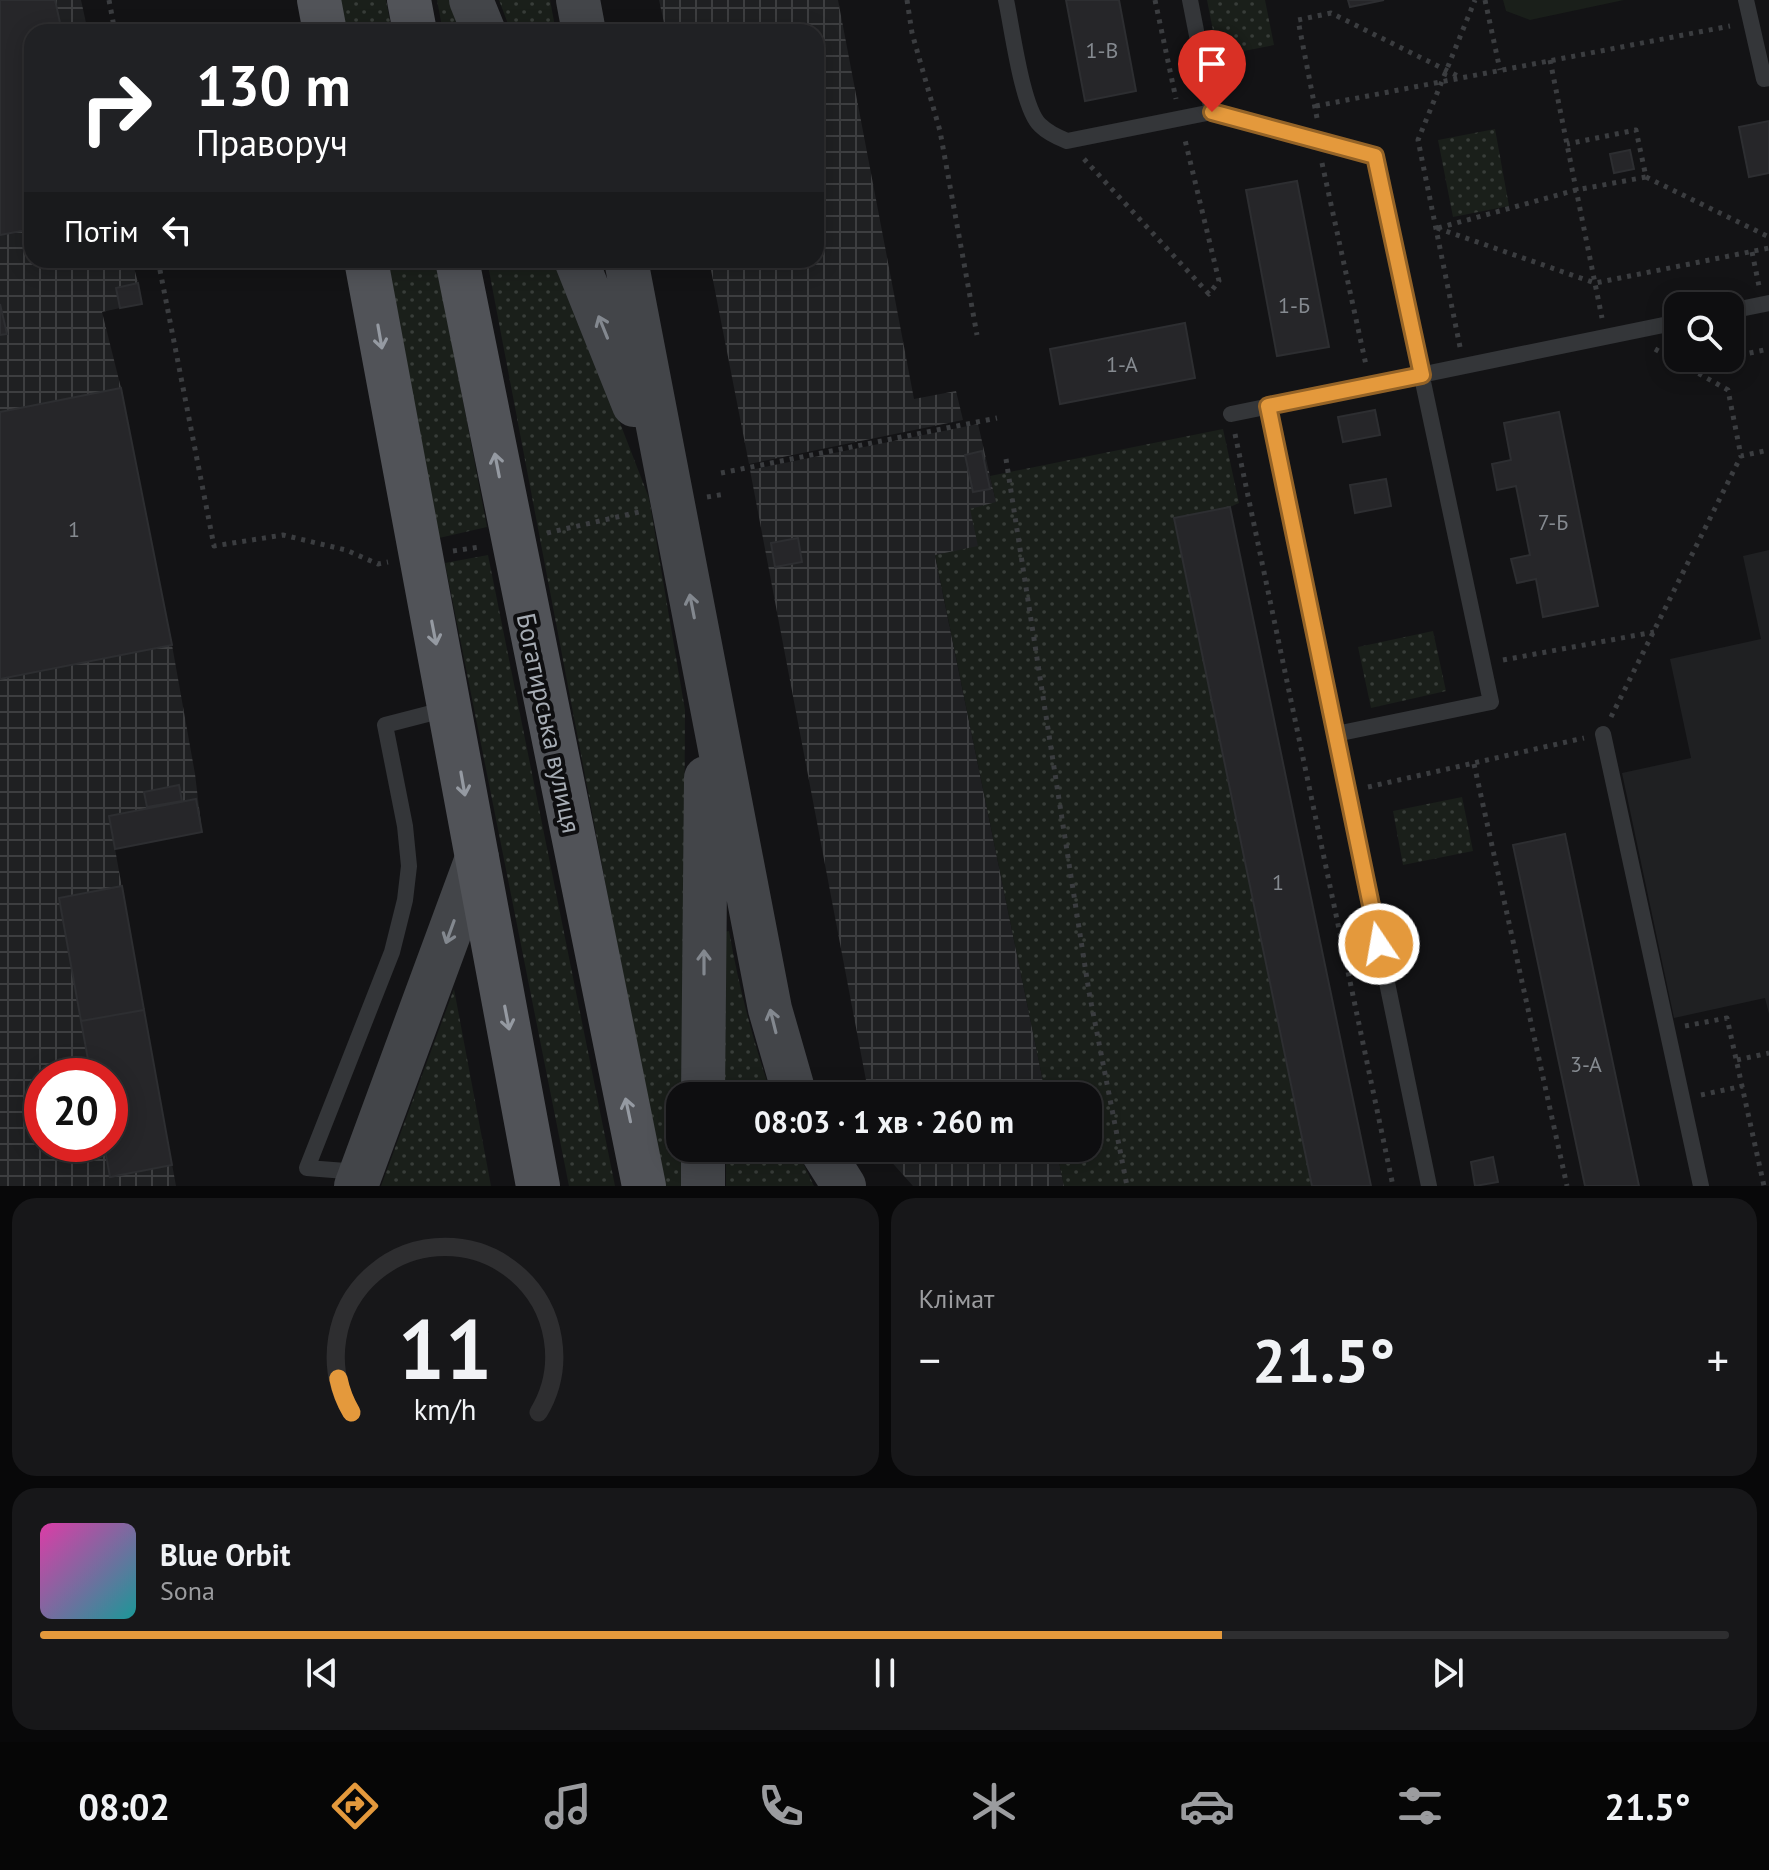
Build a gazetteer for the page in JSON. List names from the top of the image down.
{
  "streets": {
    "main road": ["Богатирська вулиця"]
  },
  "house_numbers": [
    "1-В",
    "1-Б",
    "1-А",
    "7-Б",
    "1",
    "1",
    "3-А"
  ],
  "page": {
    "turn": ["130 m", "Праворуч"],
    "then": "Потім",
    "limit": "20",
    "trip": "08:03 · 1 хв · 260 m",
    "tile": "Клімат",
    "heat": ["−", "21.5°", "+"],
    "song": ["Blue Orbit", "Sona"],
    "tabs": ["08:02", "21.5°"],
    "gauge": ["11", "km/h"]
  }
}
